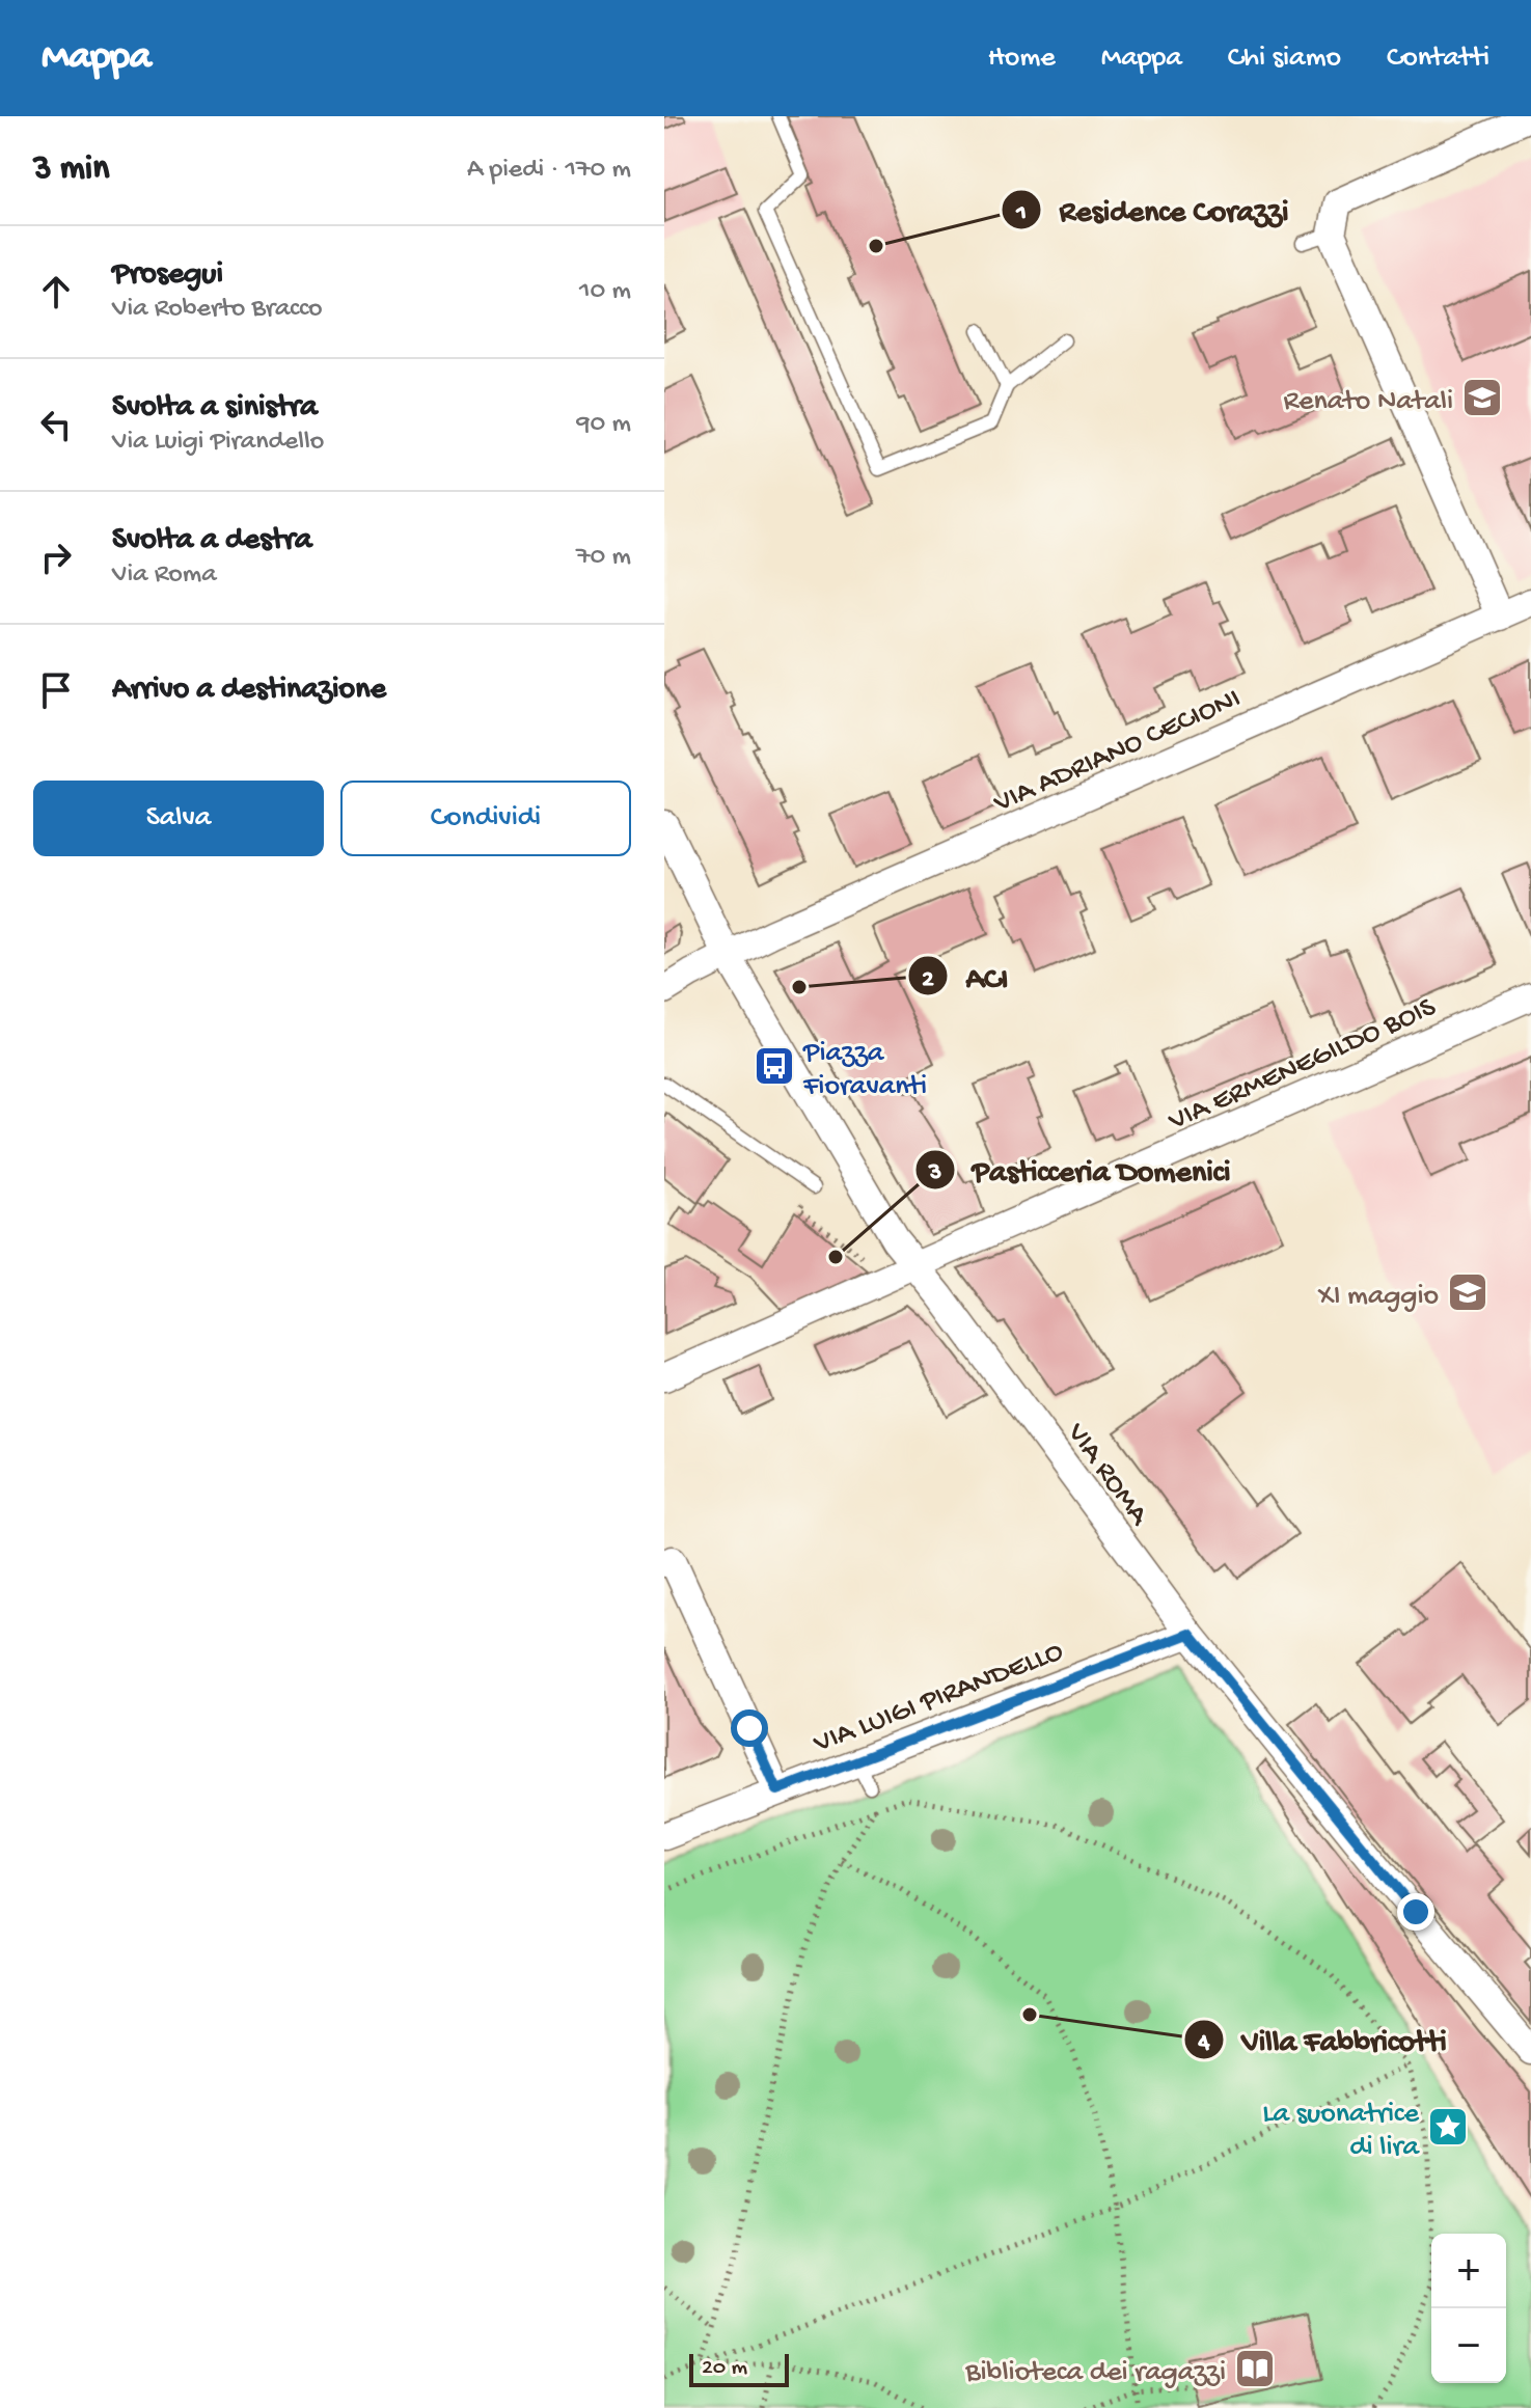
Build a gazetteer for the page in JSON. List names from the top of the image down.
{
  "streets": {
    "street": [
      "VIA ADRIANO CECIONI",
      "VIA ERMENEGILDO BOIS",
      "VIA ROMA",
      "VIA LUIGI PIRANDELLO"
    ]
  },
  "crossings": [
    ["VIA ADRIANO CECIONI", "VIA ROMA"],
    ["VIA ERMENEGILDO BOIS", "VIA ROMA"],
    ["VIA ROMA", "VIA LUIGI PIRANDELLO"]
  ],
  "places": {
    "other": [
      "Residence Corazzi",
      "ACI",
      "Pasticceria Domenici",
      "Villa Fabbricotti"
    ],
    "school or university": ["Renato Natali", "XI maggio"],
    "bus stop": ["Piazza Fioravanti"],
    "place": ["La suonatrice di lira"],
    "library": ["Biblioteca dei ragazzi"]
  },
  "scale_bar": "20 m",
  "page": {
    "header": "Mappa",
    "nav": [
      "Home",
      "Mappa",
      "Chi siamo",
      "Contatti"
    ],
    "heading": ["3 min", "A piedi · 170 m"],
    "list": [
      ["Prosegui", "Via Roberto Bracco", "10 m"],
      ["Svolta a sinistra", "Via Luigi Pirandello", "90 m"],
      ["Svolta a destra", "Via Roma", "70 m"],
      "Arrivo a destinazione"
    ],
    "buttons": ["Salva", "Condividi"],
    "map_buttons": ["+", "−"],
    "scale": "20 m"
  }
}
